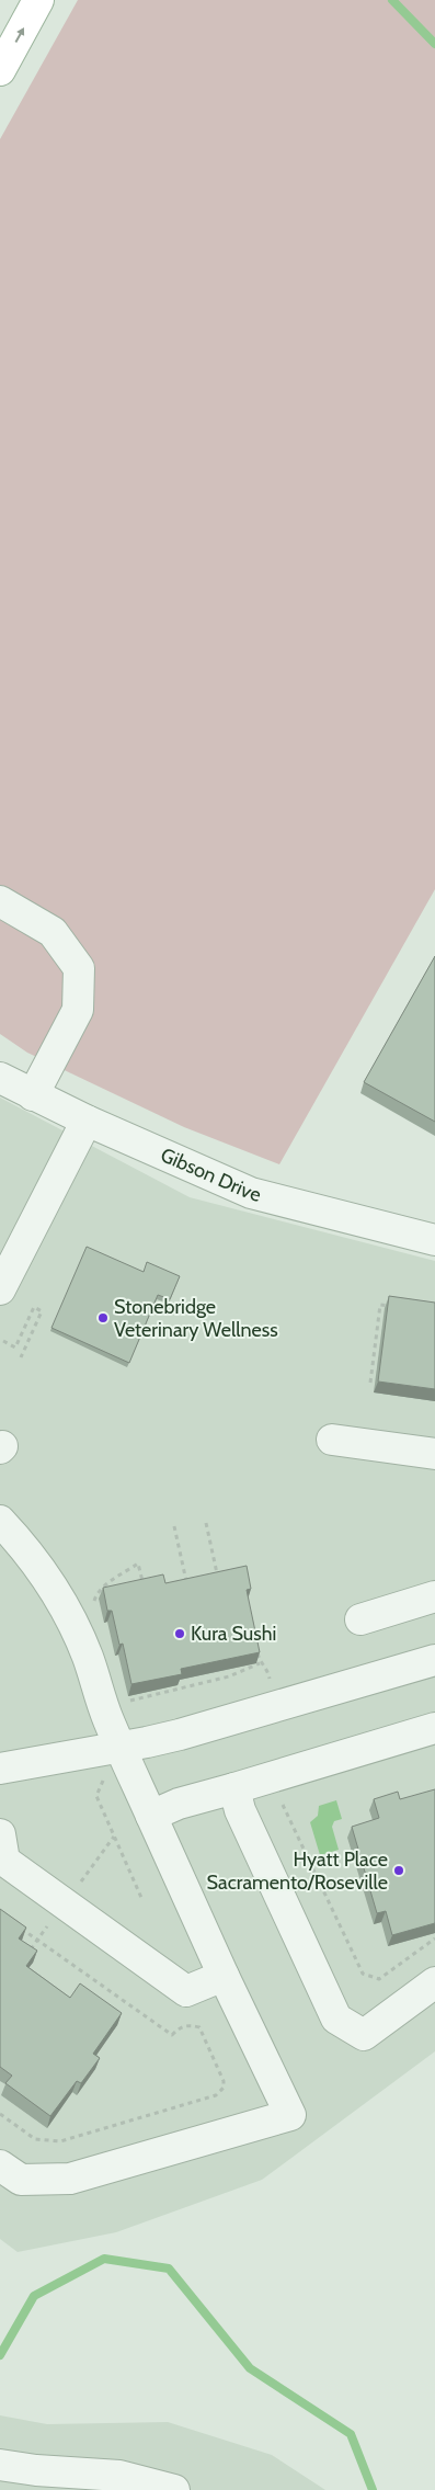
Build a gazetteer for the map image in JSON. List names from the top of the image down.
{
  "streets": {
    "street": ["Gibson Drive"]
  },
  "places": ["Stonebridge Veterinary Wellness", "Kura Sushi", "Hyatt Place Sacramento/Roseville"]
}
